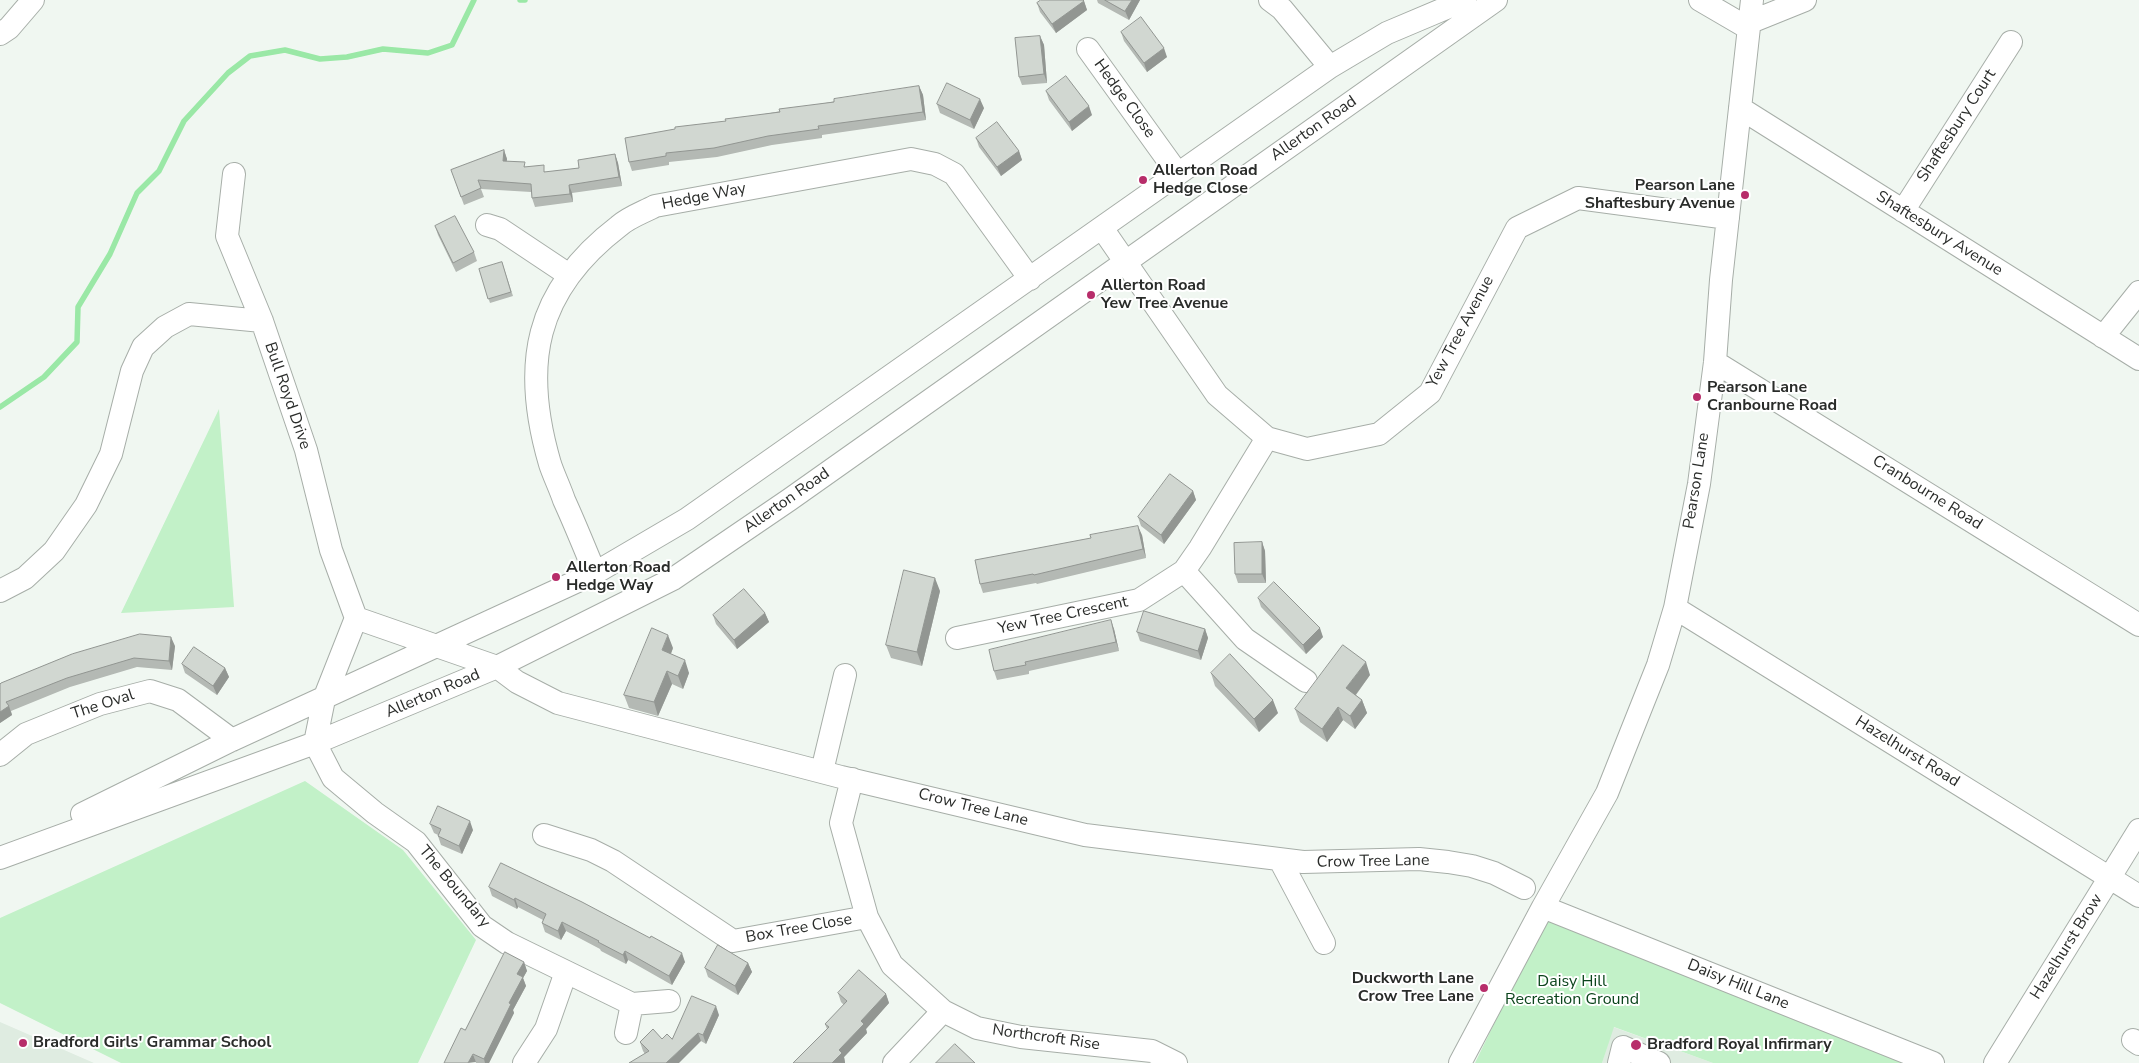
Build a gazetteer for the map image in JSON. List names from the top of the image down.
{
  "streets": {
    "street": [
      "Hedge Close",
      "Shaftesbury Court",
      "Allerton Road",
      "Hedge Way",
      "Shaftesbury Avenue",
      "Yew Tree Avenue",
      "Bull Royd Drive",
      "Pearson Lane",
      "Cranbourne Road",
      "Yew Tree Crescent",
      "The Oval",
      "Hazelhurst Road",
      "Crow Tree Lane",
      "The Boundary",
      "Box Tree Close",
      "Hazelhurst Brow",
      "Daisy Hill Lane",
      "Northcroft Rise"
    ]
  },
  "crossings": [
    ["Hedge Close", "Allerton Road"],
    ["Shaftesbury Court", "Shaftesbury Avenue"],
    ["Allerton Road", "Hedge Way"],
    ["Allerton Road", "Yew Tree Avenue"],
    ["Allerton Road", "The Oval"],
    ["Allerton Road", "Crow Tree Lane"],
    ["Allerton Road", "The Boundary"],
    ["Shaftesbury Avenue", "Pearson Lane"],
    ["Yew Tree Avenue", "Pearson Lane"],
    ["Yew Tree Avenue", "Yew Tree Crescent"],
    ["Pearson Lane", "Cranbourne Road"],
    ["Pearson Lane", "Hazelhurst Road"],
    ["Pearson Lane", "Daisy Hill Lane"],
    ["Hazelhurst Road", "Hazelhurst Brow"],
    ["Crow Tree Lane", "Northcroft Rise"],
    ["Box Tree Close", "Northcroft Rise"]
  ],
  "parks": ["Daisy Hill Recreation Ground"],
  "places": [
    "Allerton Road Hedge Close",
    "Pearson Lane Shaftesbury Avenue",
    "Allerton Road Yew Tree Avenue",
    "Pearson Lane Cranbourne Road",
    "Allerton Road Hedge Way",
    "Duckworth Lane Crow Tree Lane",
    "Bradford Girls' Grammar School",
    "Bradford Royal Infirmary"
  ]
}
